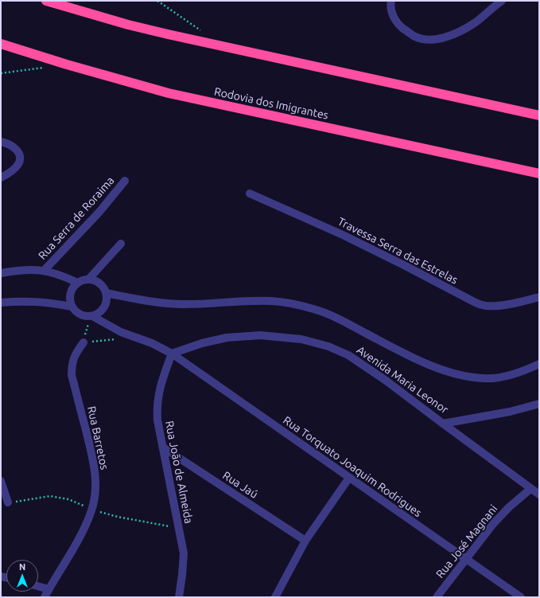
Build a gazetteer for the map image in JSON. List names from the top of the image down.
{
  "streets": {
    "highway": ["Rodovia dos Imigrantes"],
    "street": [
      "Rua Serra de Roraima",
      "Travessa Serra das Estrelas",
      "Avenida Maria Leonor",
      "Rua Barretos",
      "Rua Torquato Joaquim Rodrigues",
      "Rua João de Almeida",
      "Rua Jaú",
      "Rua José Magnani"
    ]
  },
  "crossings": [
    ["Avenida Maria Leonor", "Rua Torquato Joaquim Rodrigues"],
    ["Avenida Maria Leonor", "Rua João de Almeida"],
    ["Rua Torquato Joaquim Rodrigues", "Rua João de Almeida"],
    ["Rua Torquato Joaquim Rodrigues", "Rua José Magnani"],
    ["Rua João de Almeida", "Rua Jaú"]
  ],
  "north": "top"
}
